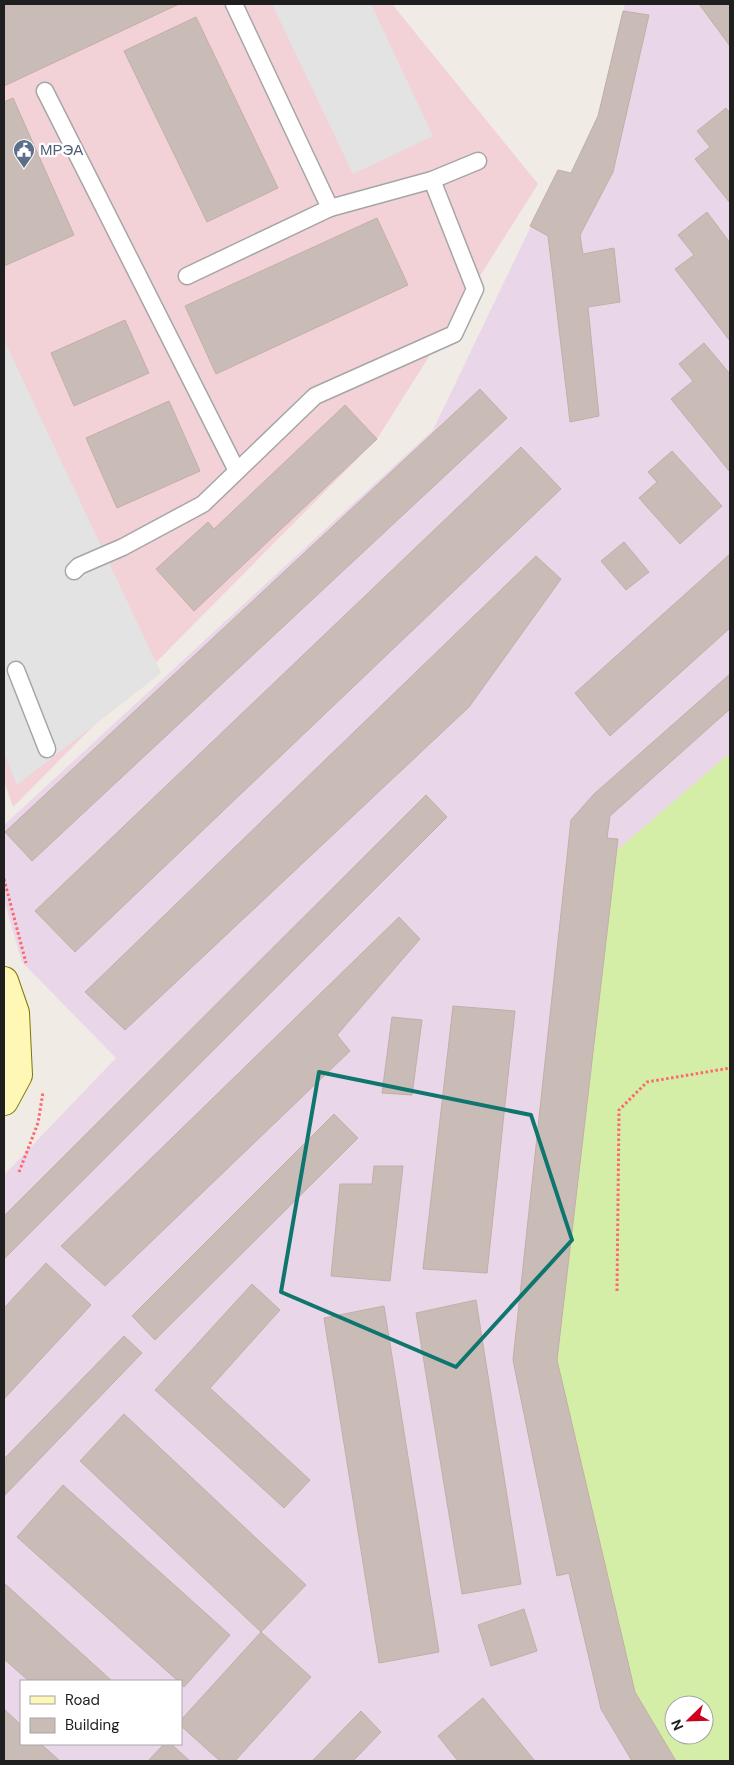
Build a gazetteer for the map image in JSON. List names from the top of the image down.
{
  "places": {
    "public building": ["МРЭА"]
  },
  "legend": ["Road", "Building"],
  "north": "bottom left"
}
